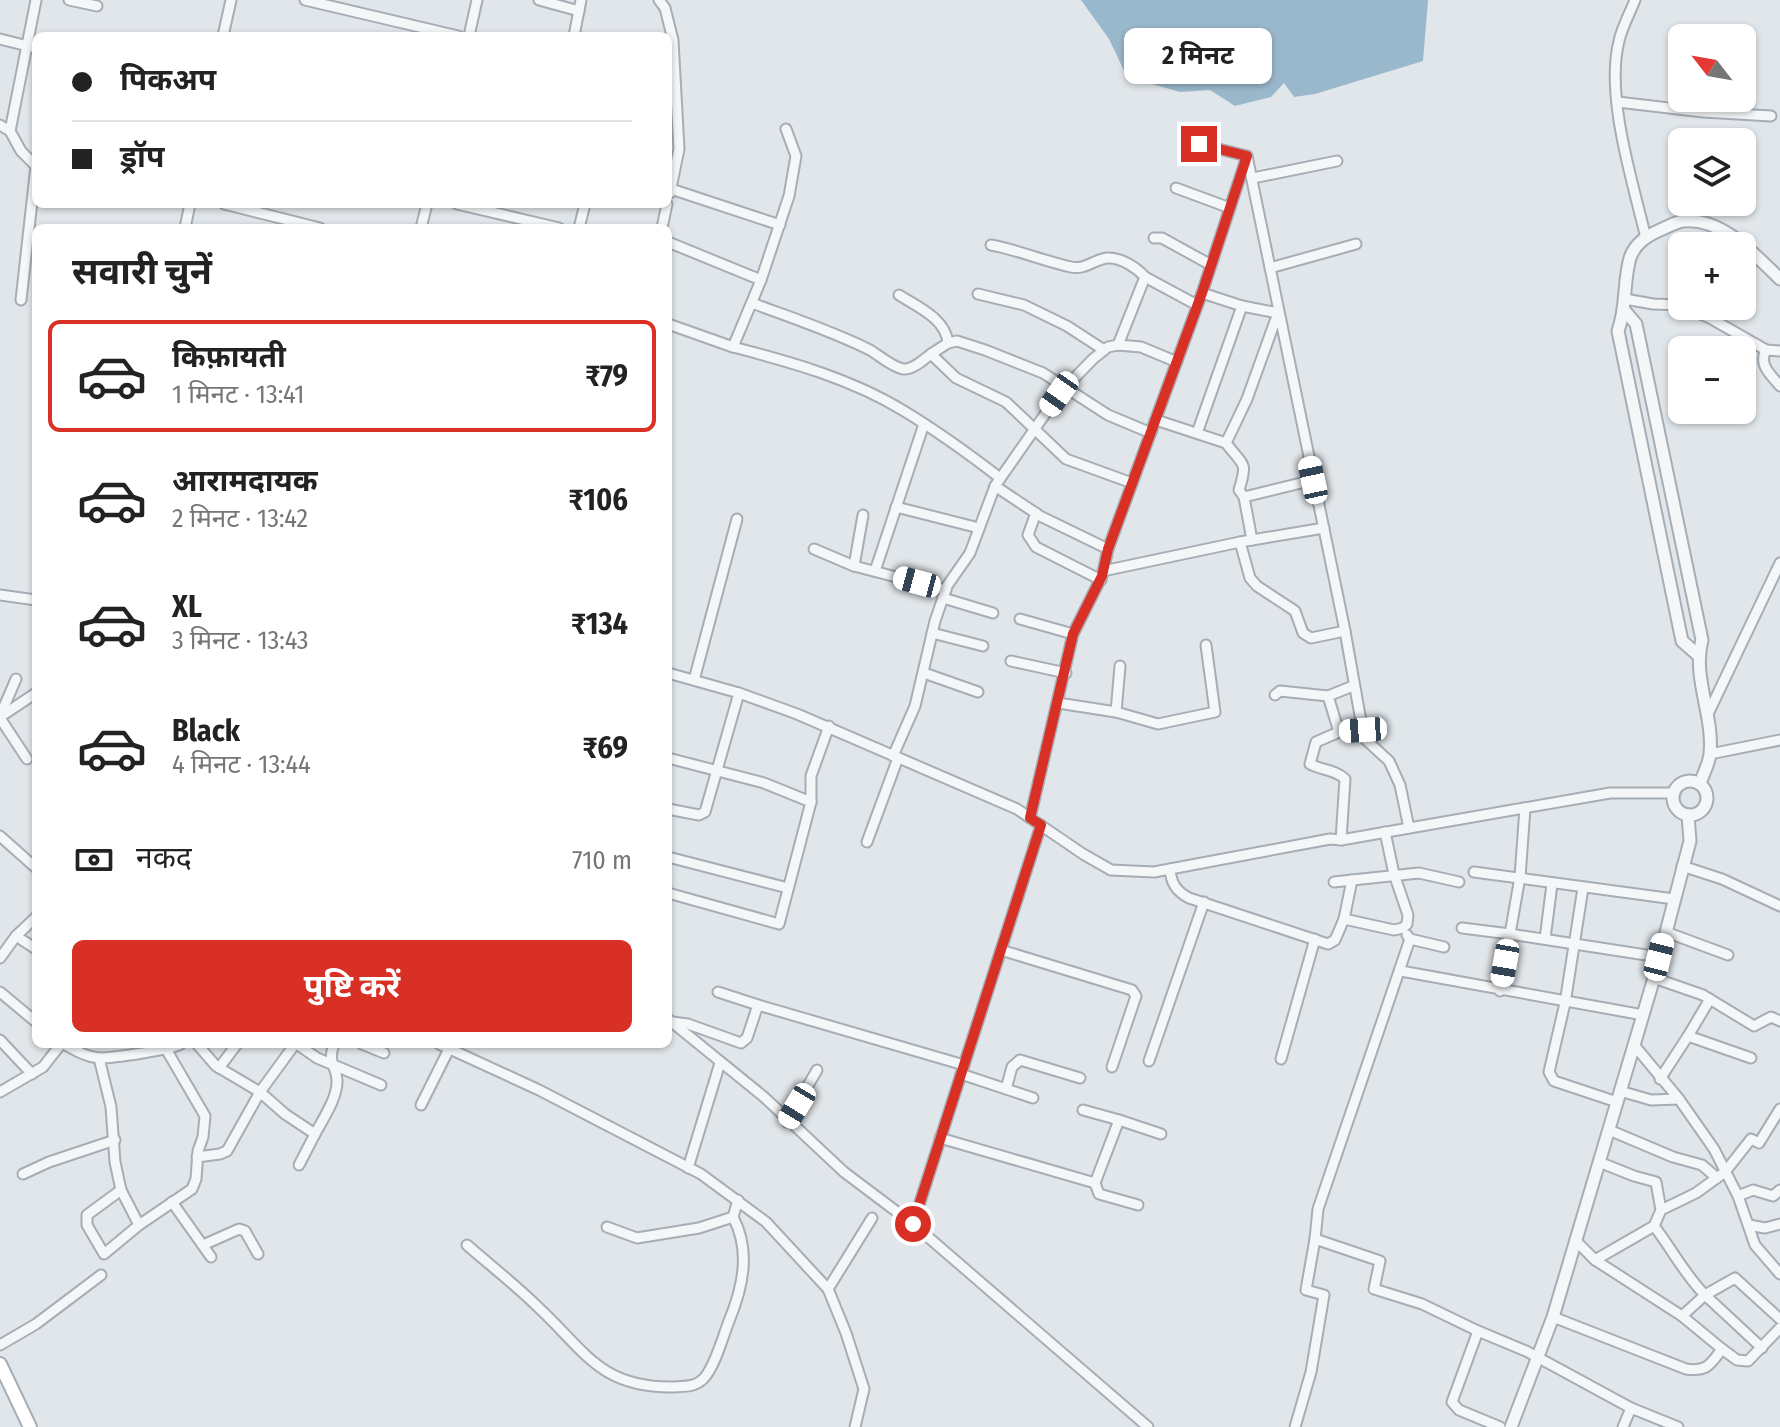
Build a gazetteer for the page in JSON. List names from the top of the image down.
{
  "north": "top left",
  "page": {
    "map_buttons": ["+", "−"],
    "bubble": "2 मिनट",
    "banner": ["पिकअप", "ड्रॉप"],
    "heading": "सवारी चुनें",
    "list": [
      {
        "name": "किफ़ायती",
        "note": "1 मिनट · 13:41",
        "value": "₹79"
      },
      {
        "name": "आरामदायक",
        "note": "2 मिनट · 13:42",
        "value": "₹106"
      },
      {
        "name": "XL",
        "note": "3 मिनट · 13:43",
        "value": "₹134"
      },
      {
        "name": "Black",
        "note": "4 मिनट · 13:44",
        "value": "₹69"
      }
    ],
    "pay": ["नकद", "710 m"],
    "buttons": "पुष्टि करें"
  }
}
